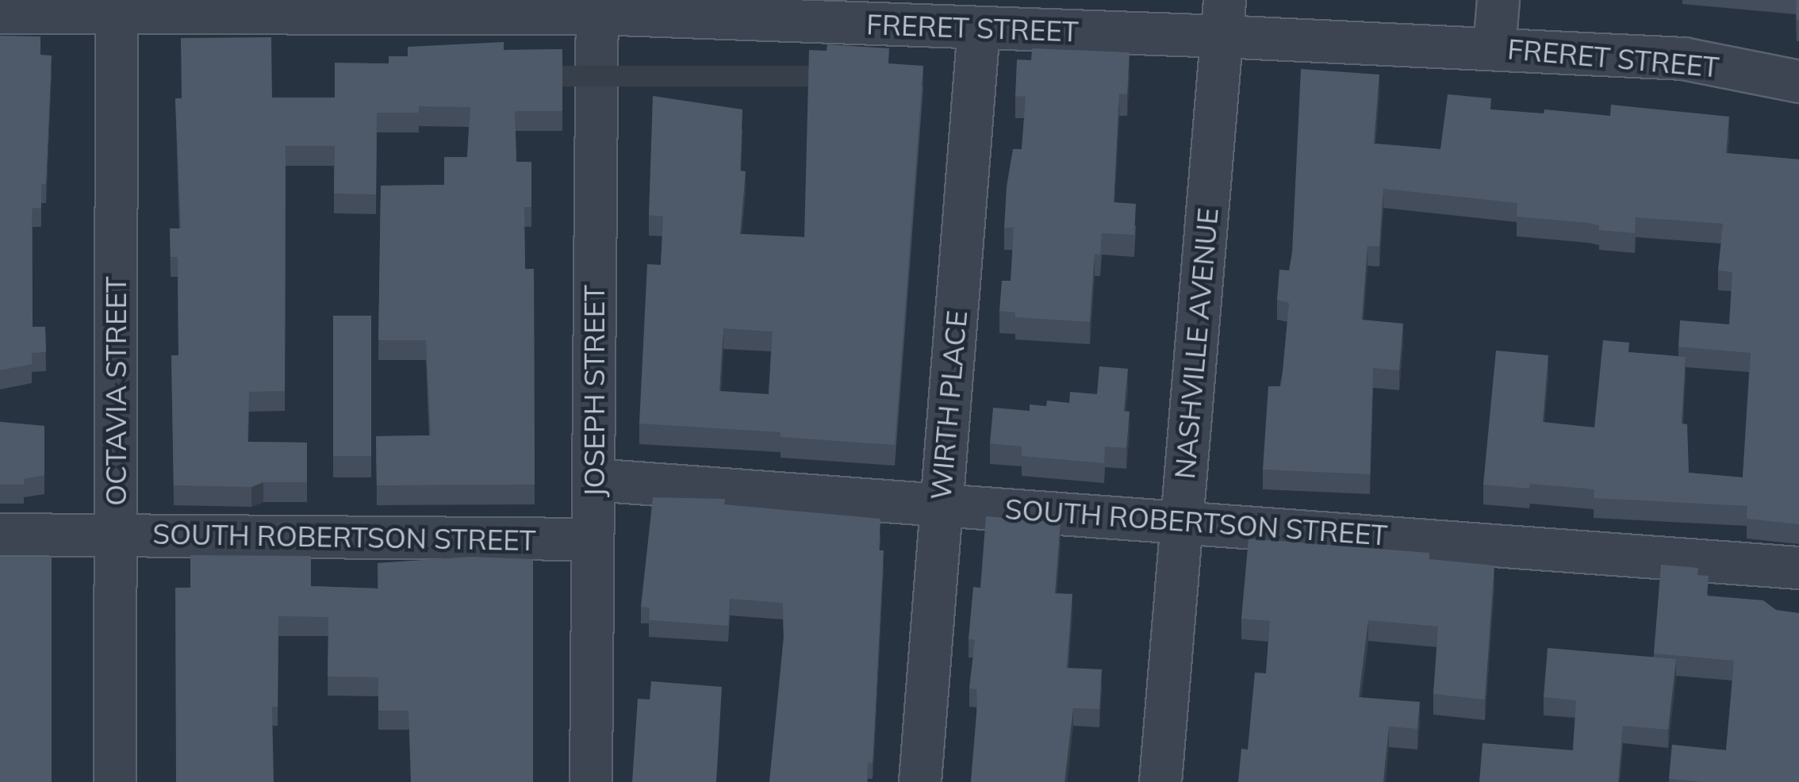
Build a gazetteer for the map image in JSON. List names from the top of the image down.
{
  "streets": {
    "street": [
      "FRERET STREET",
      "NASHVILLE AVENUE",
      "OCTAVIA STREET",
      "JOSEPH STREET",
      "WIRTH PLACE",
      "SOUTH ROBERTSON STREET"
    ]
  },
  "crossings": [
    ["FRERET STREET", "NASHVILLE AVENUE"],
    ["FRERET STREET", "OCTAVIA STREET"],
    ["FRERET STREET", "JOSEPH STREET"],
    ["FRERET STREET", "WIRTH PLACE"],
    ["NASHVILLE AVENUE", "SOUTH ROBERTSON STREET"],
    ["OCTAVIA STREET", "SOUTH ROBERTSON STREET"],
    ["JOSEPH STREET", "SOUTH ROBERTSON STREET"],
    ["WIRTH PLACE", "SOUTH ROBERTSON STREET"]
  ]
}
